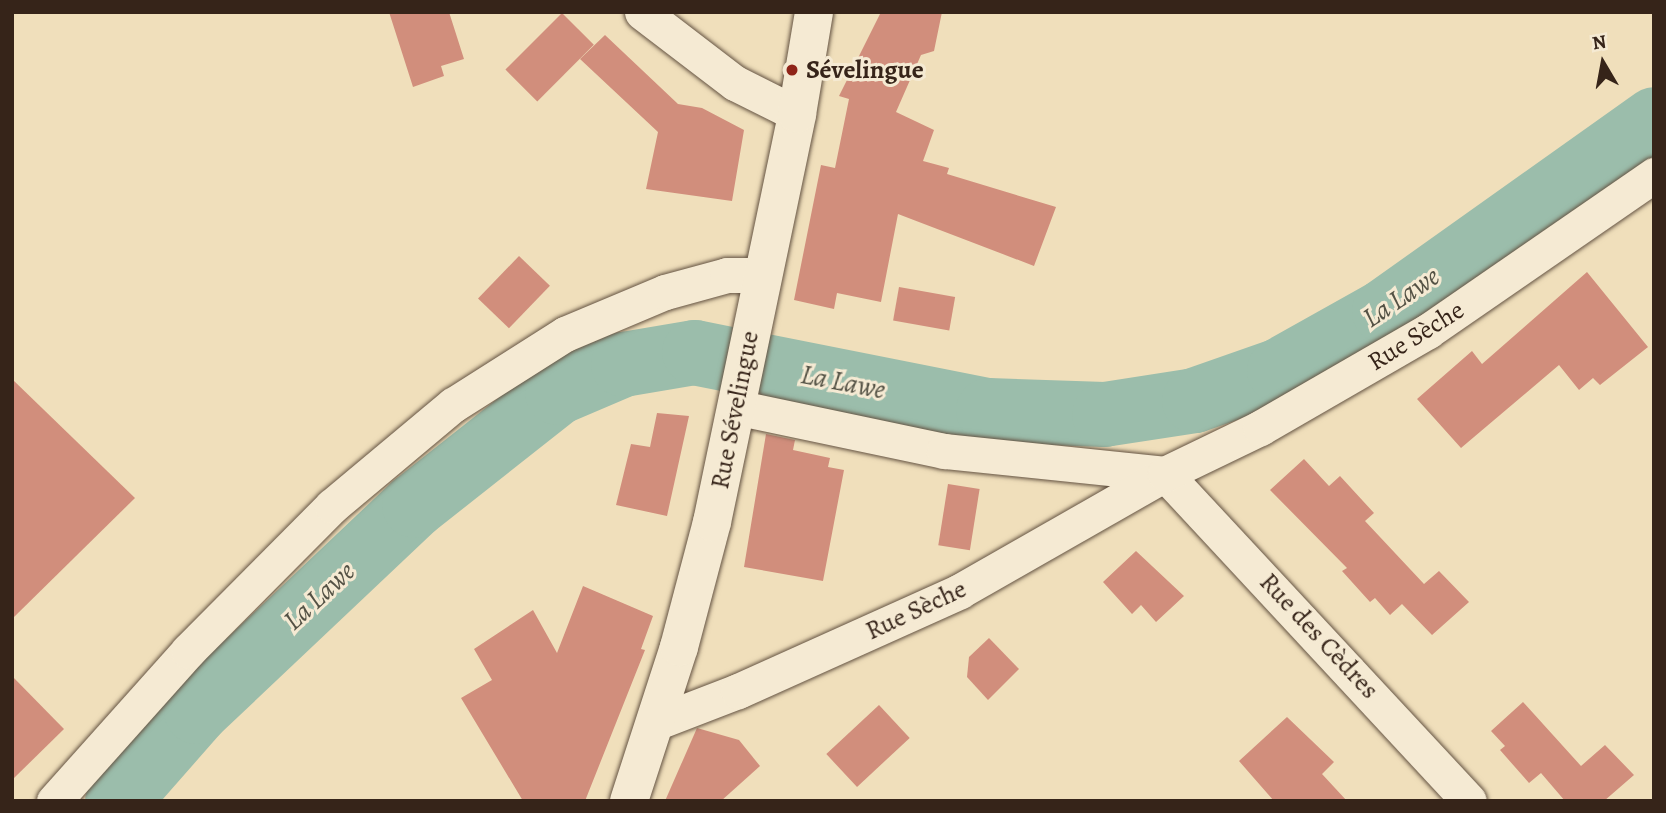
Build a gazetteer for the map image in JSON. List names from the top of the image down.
{
  "streets": {
    "main road": ["Rue Sévelingue"],
    "street": ["Rue Sèche", "Rue des Cèdres"]
  },
  "crossings": [
    ["Rue Sèche", "Rue Sévelingue"],
    ["Rue Sèche", "Rue des Cèdres"]
  ],
  "water": ["La Lawe"],
  "places": ["Sévelingue"],
  "north": "top"
}
